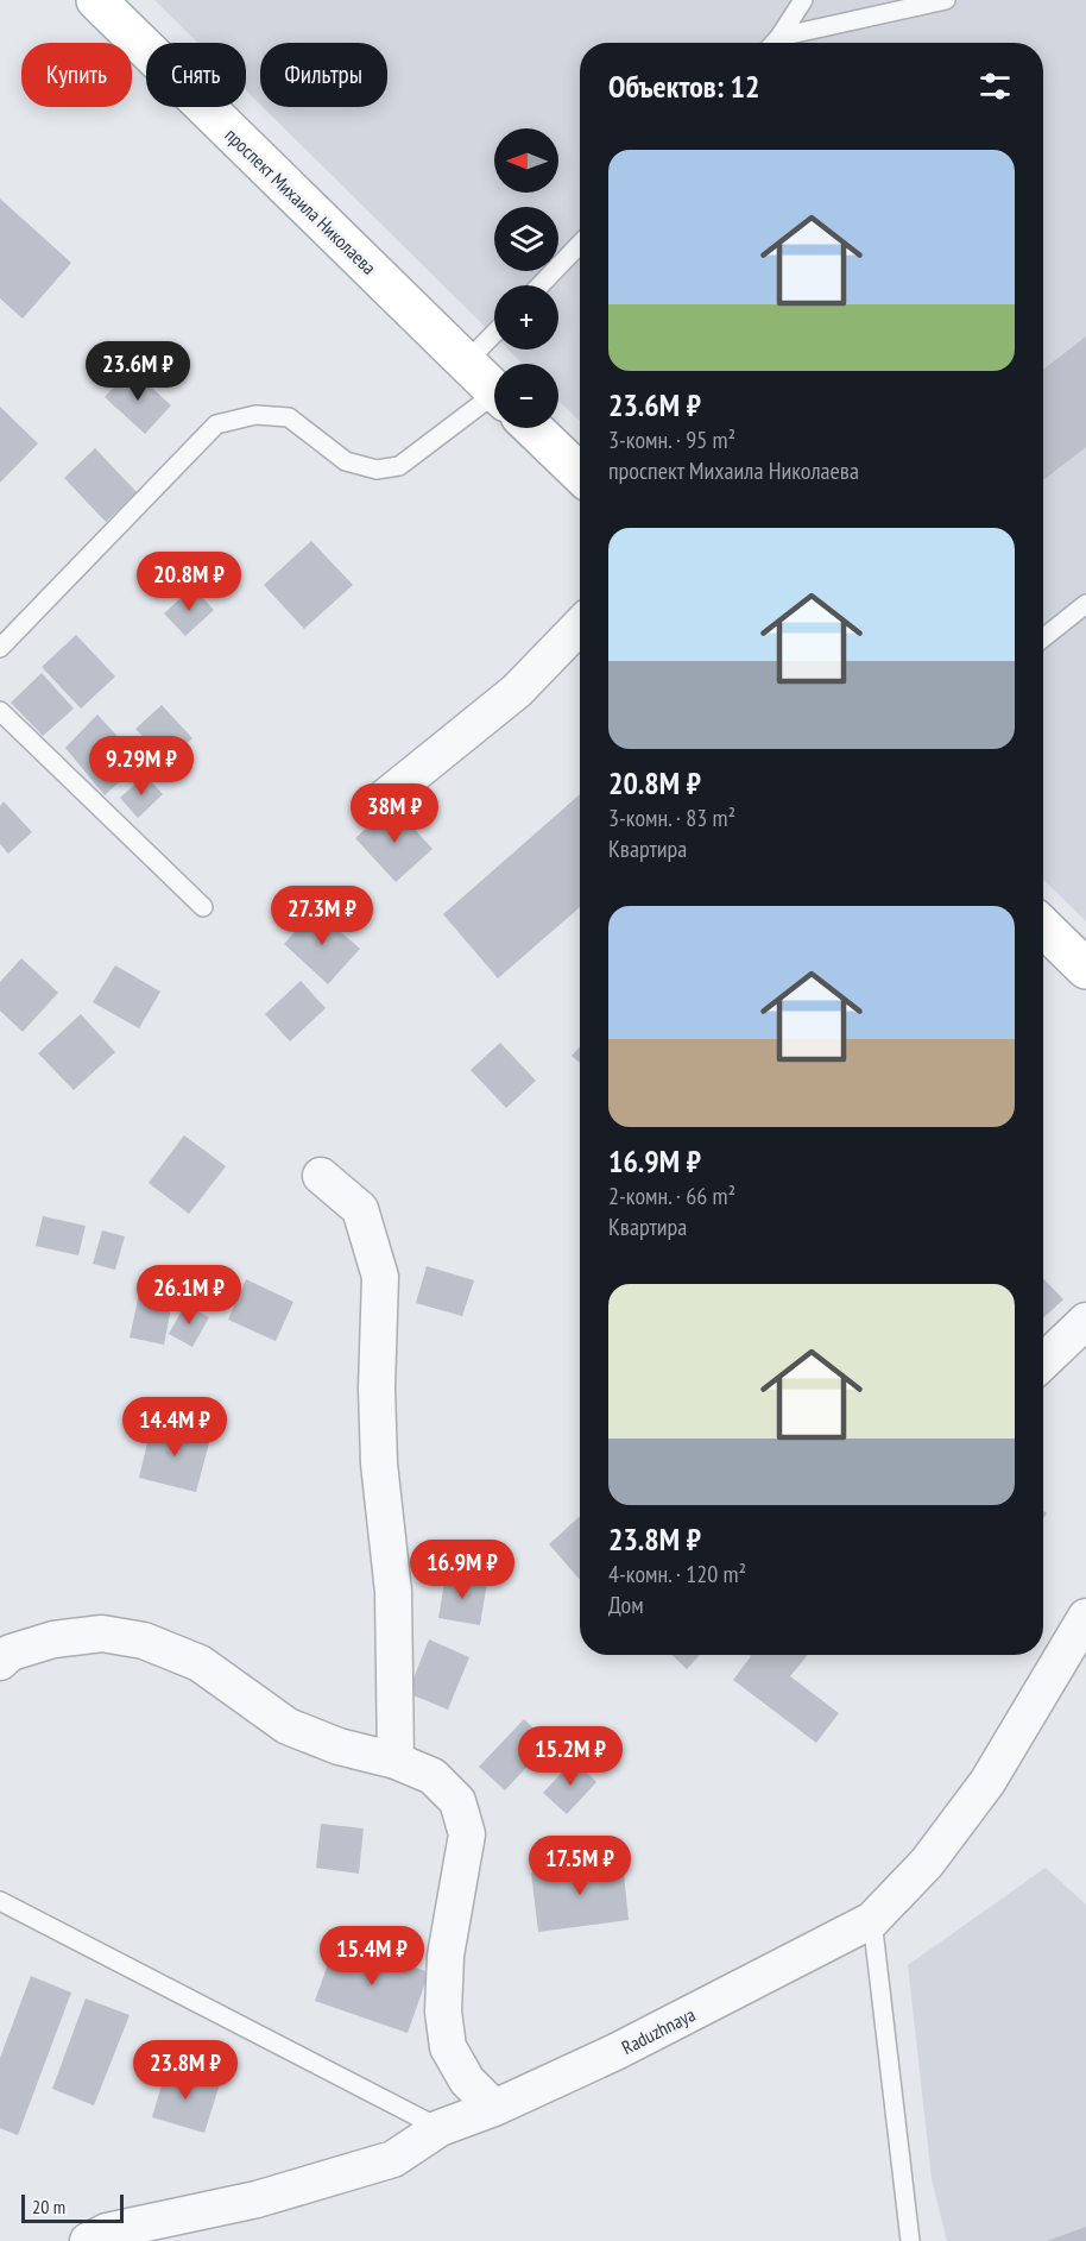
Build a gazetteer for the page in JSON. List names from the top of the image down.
{
  "streets": {
    "main road": ["проспект Михаила Николаева"],
    "street": ["Raduzhnaya"]
  },
  "scale_bar": "20 m",
  "north": "left",
  "page": {
    "chip": ["Купить", "Снять", "Фильтры"],
    "heading": "Объектов: 12",
    "map_buttons": ["+", "−"],
    "list": [
      {
        "name": "23.6M ₽",
        "note": "3-комн. · 95 m² · проспект Михаила Николаева"
      },
      {
        "name": "20.8M ₽",
        "note": "3-комн. · 83 m² · Квартира"
      },
      {
        "name": "16.9M ₽",
        "note": "2-комн. · 66 m² · Квартира"
      },
      {
        "name": "23.8M ₽",
        "note": "4-комн. · 120 m² · Дом"
      }
    ],
    "price": [
      "23.6M ₽",
      "20.8M ₽",
      "9.29M ₽",
      "38M ₽",
      "27.3M ₽",
      "26.1M ₽",
      "14.4M ₽",
      "16.9M ₽",
      "15.2M ₽",
      "17.5M ₽",
      "15.4M ₽",
      "23.8M ₽"
    ],
    "scale": "20 m"
  }
}
